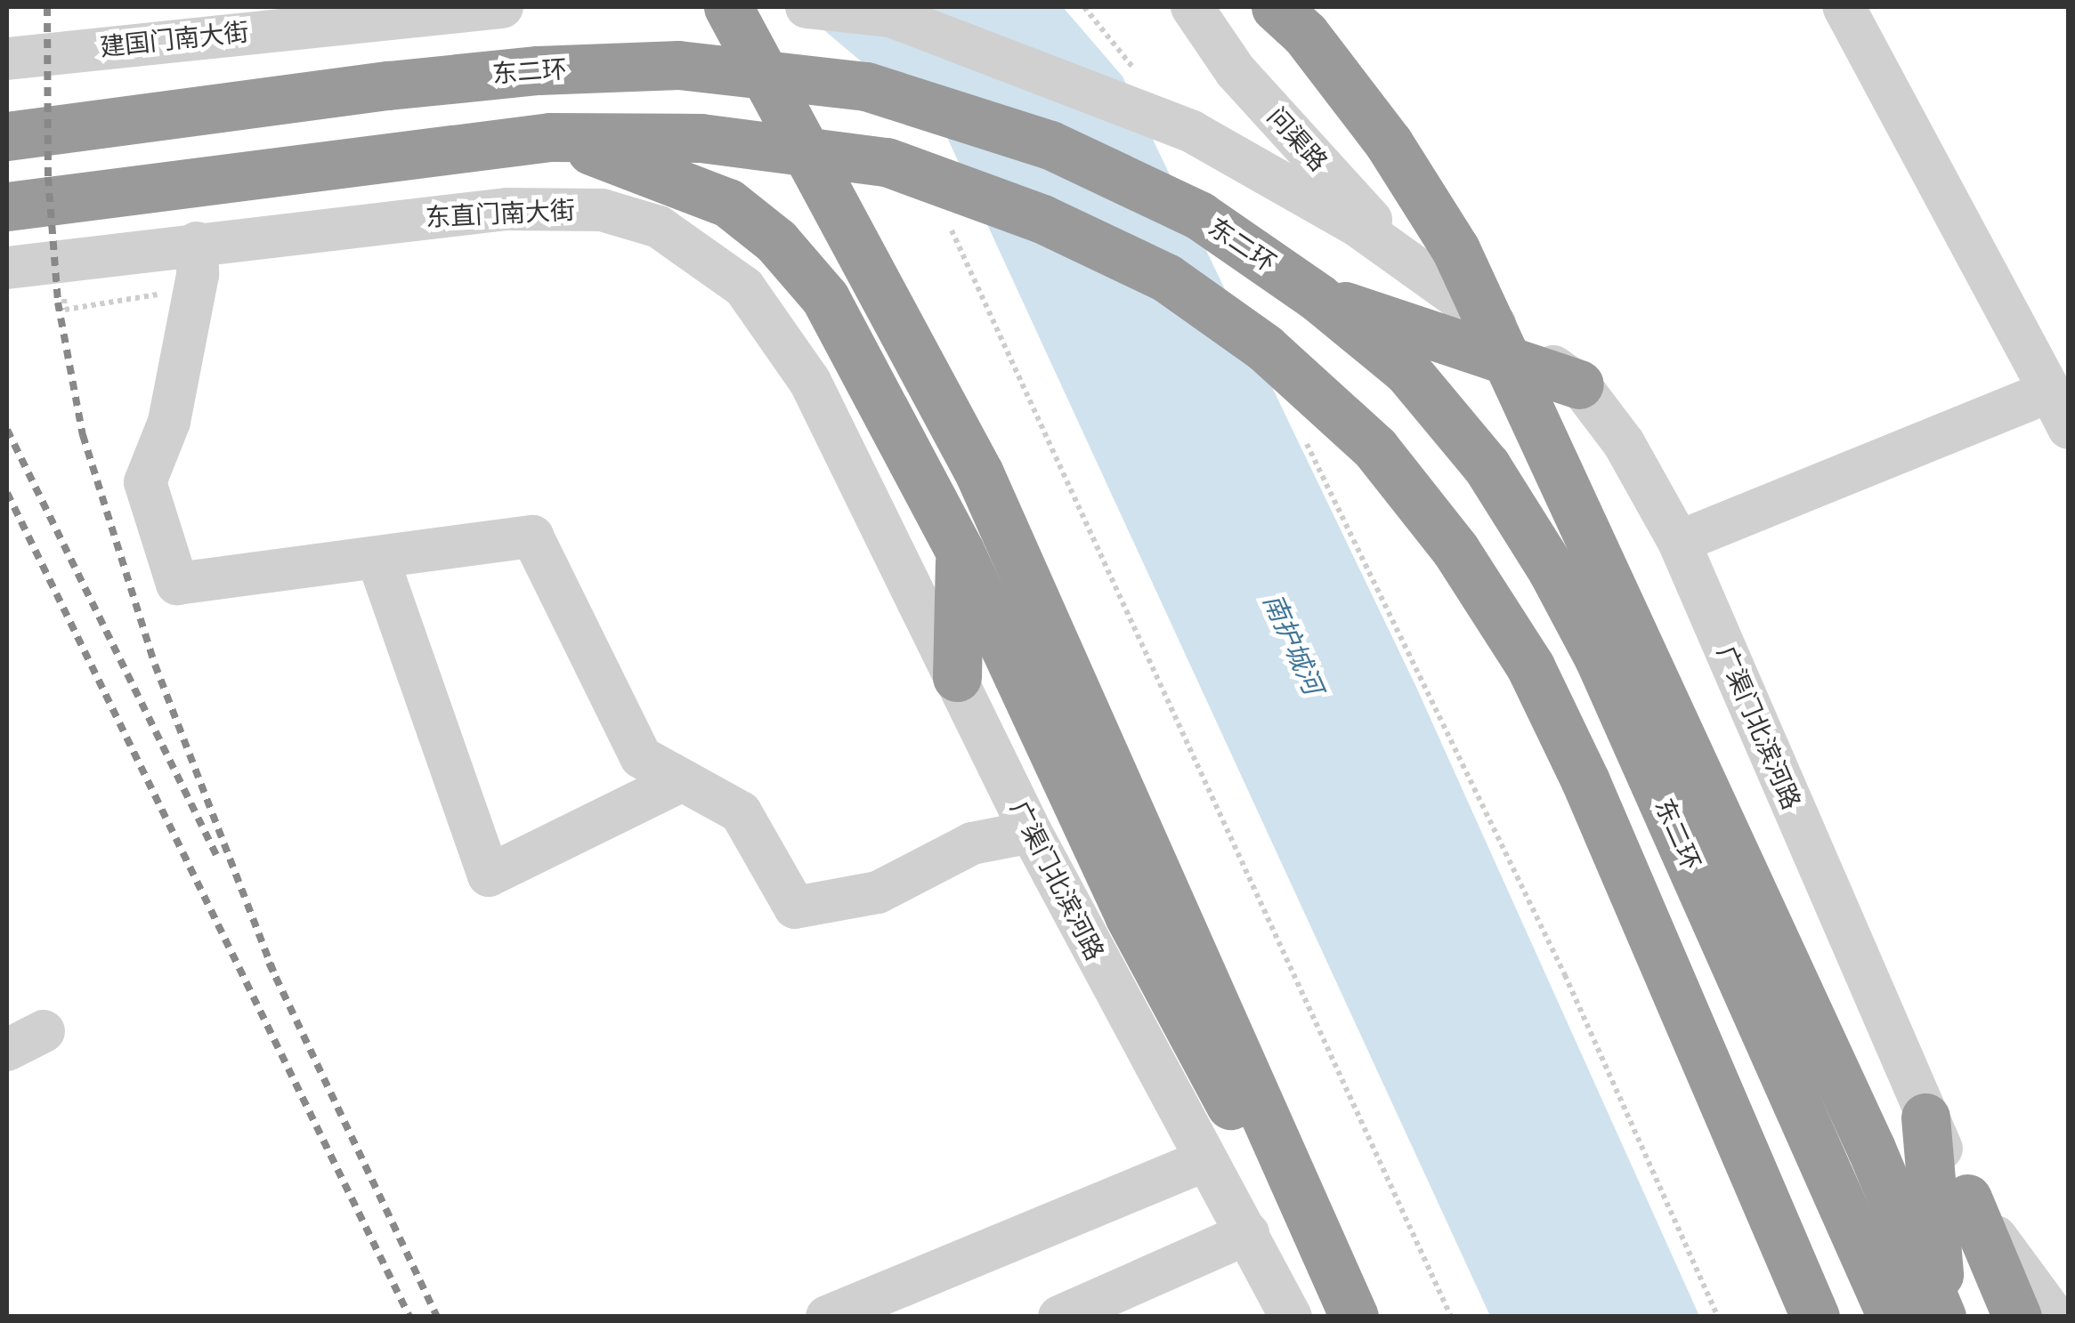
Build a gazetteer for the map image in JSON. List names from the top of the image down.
{
  "streets": {
    "highway": ["东二环"],
    "street": [
      "建国门南大街",
      "问渠路",
      "东直门南大街",
      "广渠门北滨河路"
    ]
  },
  "crossings": [
    ["问渠路", "广渠门北滨河路"],
    ["东直门南大街", "广渠门北滨河路"]
  ],
  "water": ["南护城河"]
}
